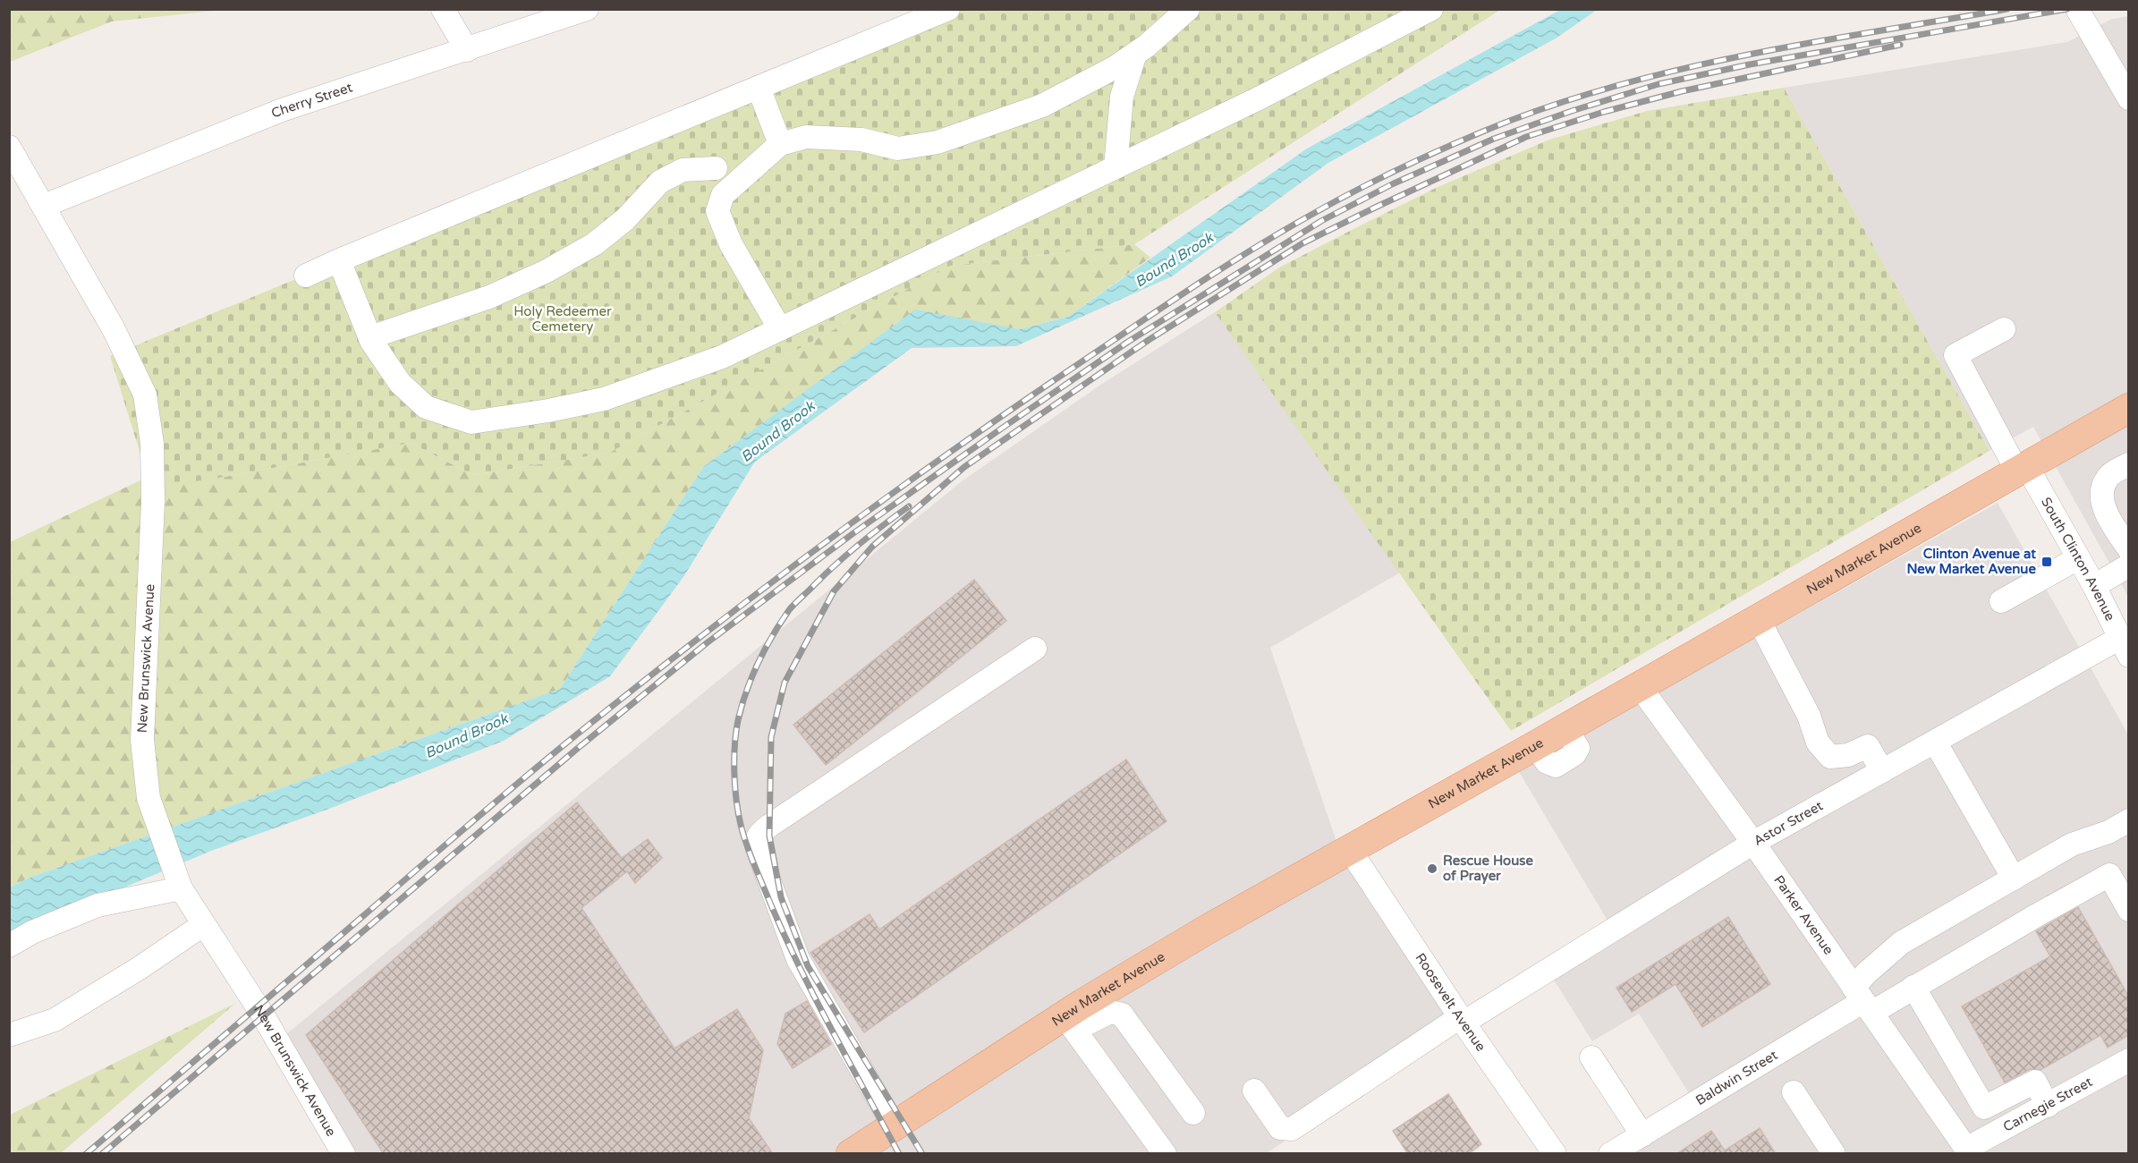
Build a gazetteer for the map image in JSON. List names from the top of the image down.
{
  "streets": {
    "main road": ["New Market Avenue"],
    "street": [
      "Cherry Street",
      "South Clinton Avenue",
      "New Brunswick Avenue",
      "Astor Street",
      "Parker Avenue",
      "Roosevelt Avenue",
      "Baldwin Street",
      "Carnegie Street"
    ]
  },
  "crossings": [
    ["Cherry Street", "New Brunswick Avenue"],
    ["New Market Avenue", "South Clinton Avenue"],
    ["New Market Avenue", "Parker Avenue"],
    ["New Market Avenue", "Roosevelt Avenue"],
    ["South Clinton Avenue", "Astor Street"],
    ["Astor Street", "Parker Avenue"],
    ["Astor Street", "Roosevelt Avenue"],
    ["Parker Avenue", "Baldwin Street"],
    ["Parker Avenue", "Carnegie Street"]
  ],
  "water": ["Bound Brook"],
  "parks": ["Holy Redeemer Cemetery"],
  "places": {
    "transit": ["Clinton Avenue at New Market Avenue"],
    "other": ["Rescue House of Prayer"]
  }
}
